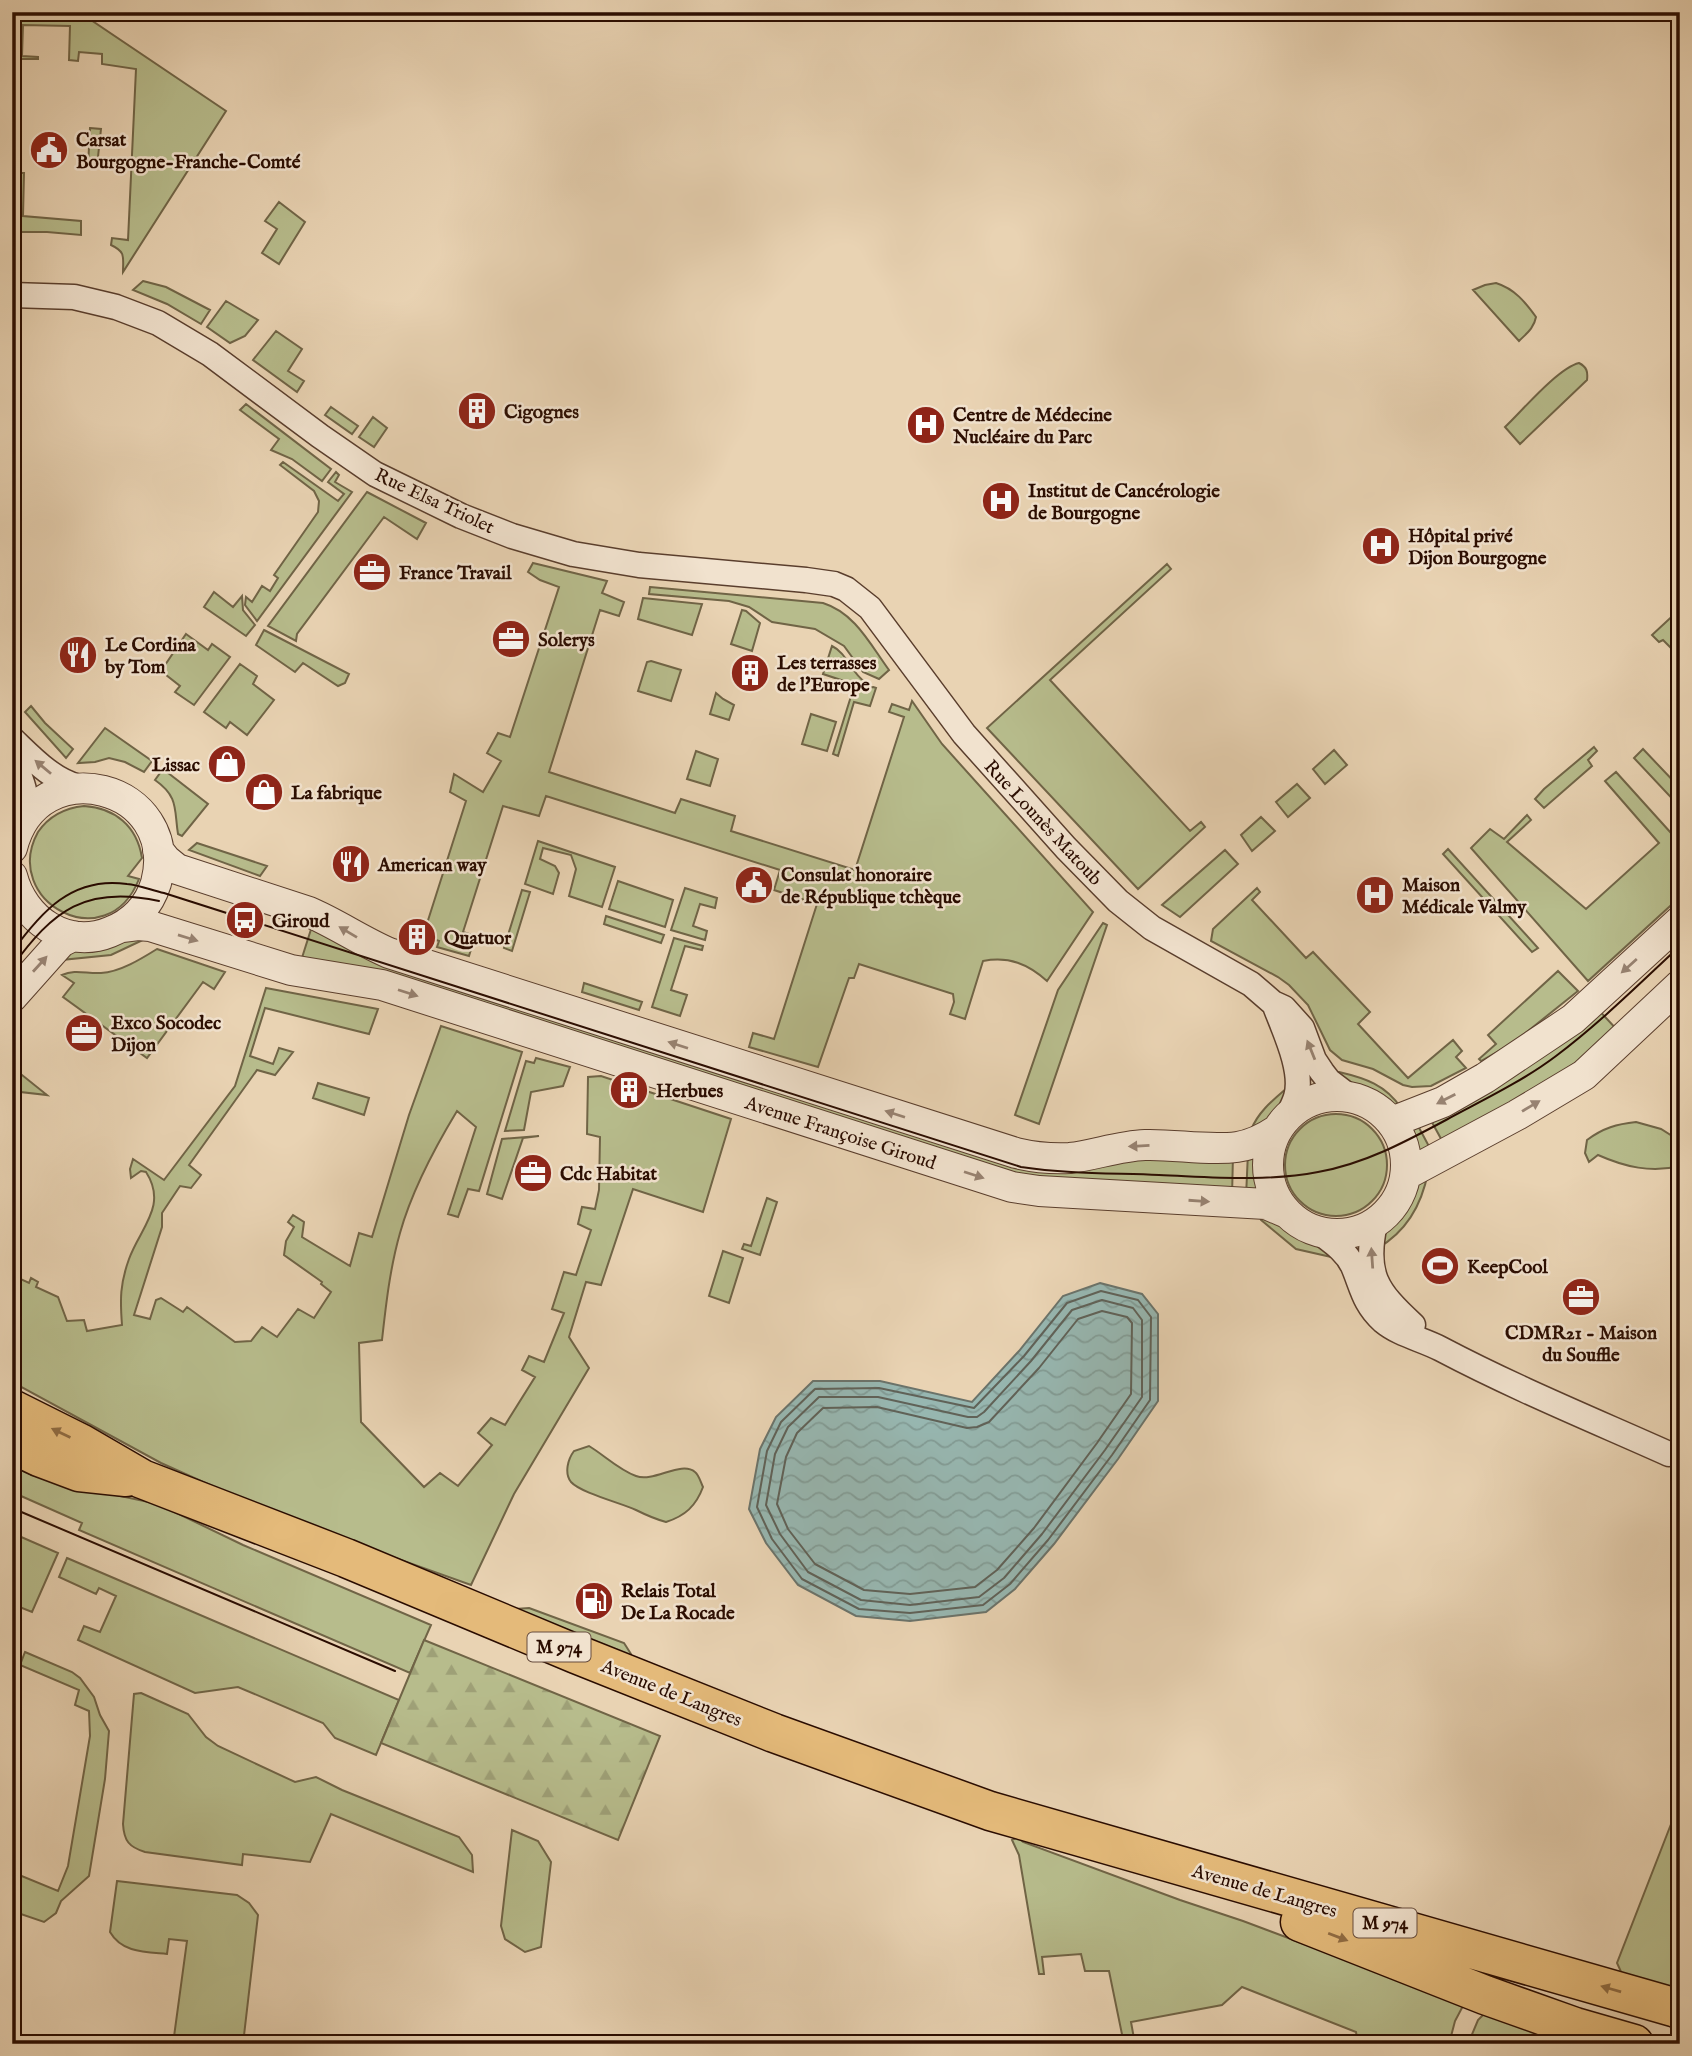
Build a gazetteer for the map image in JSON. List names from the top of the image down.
{
  "streets": {
    "main road": ["M 974", "Avenue de Langres"],
    "street": ["Rue Elsa Triolet", "Rue Lounès Matoub", "Avenue Françoise Giroud"]
  },
  "crossings": [
    ["Rue Elsa Triolet", "Rue Lounès Matoub"],
    ["Rue Lounès Matoub", "Avenue Françoise Giroud"]
  ],
  "places": {
    "public building": ["Carsat Bourgogne-Franche-Comté", "Consulat honoraire de République tchèque"],
    "building": [
      "Cigognes",
      "Les terrasses de l'Europe",
      "Quatuor",
      "Herbues"
    ],
    "hospital": [
      "Centre de Médecine Nucléaire du Parc",
      "Institut de Cancérologie de Bourgogne",
      "Hôpital privé Dijon Bourgogne",
      "Maison Médicale Valmy"
    ],
    "office": [
      "France Travail",
      "Solerys",
      "Exco Socodec Dijon",
      "Cdc Habitat",
      "CDMR21 - Maison du Souffle"
    ],
    "restaurant": ["Le Cordina by Tom", "American way"],
    "shop": ["Lissac", "La fabrique"],
    "bus stop": ["Giroud"],
    "sports": ["KeepCool"],
    "fuel station": ["Relais Total De La Rocade"]
  }
}
